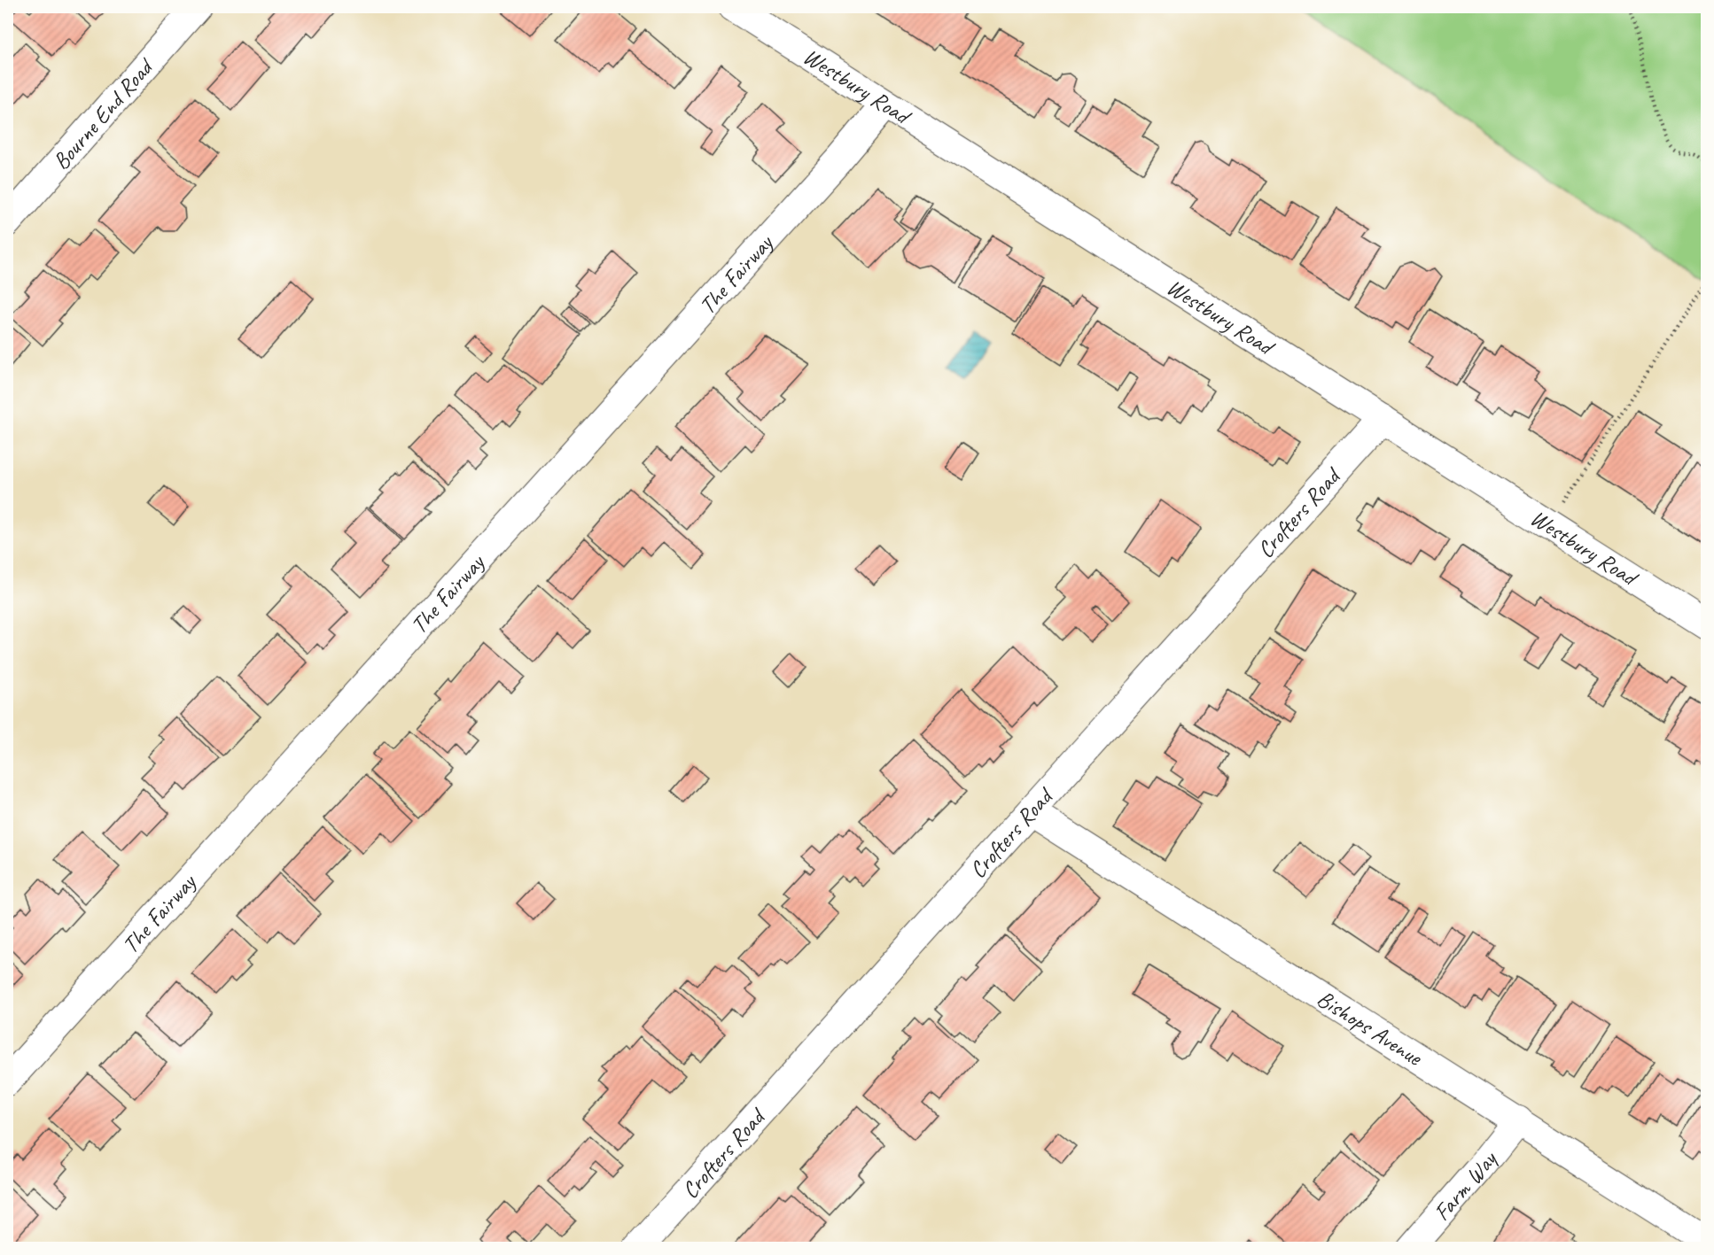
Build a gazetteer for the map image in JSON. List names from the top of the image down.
{
  "streets": {
    "street": [
      "Westbury Road",
      "Bourne End Road",
      "The Fairway",
      "Crofters Road",
      "Bishops Avenue",
      "Farm Way"
    ]
  },
  "crossings": [
    ["Westbury Road", "The Fairway"],
    ["Westbury Road", "Crofters Road"],
    ["Crofters Road", "Bishops Avenue"],
    ["Bishops Avenue", "Farm Way"]
  ]
}
